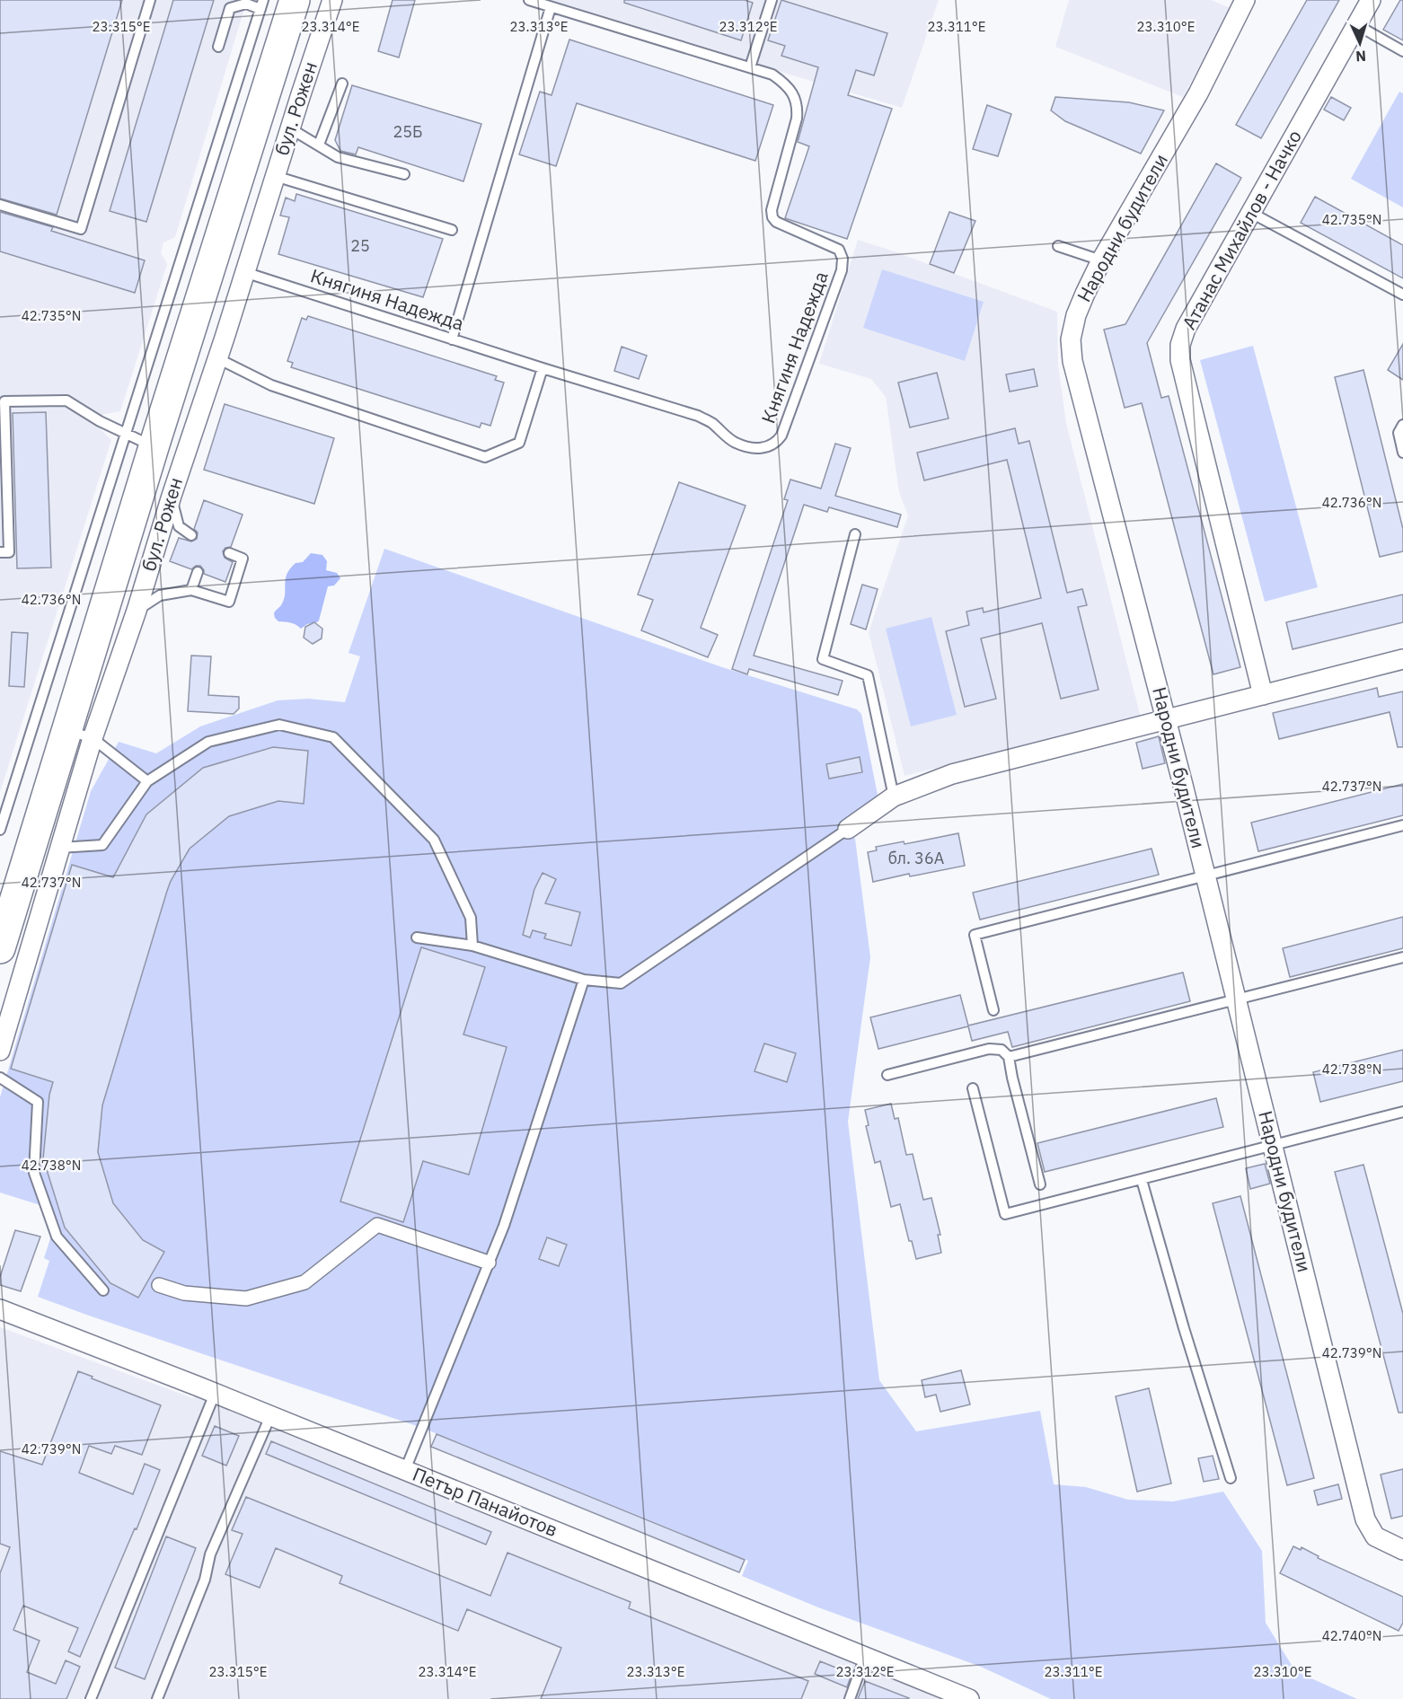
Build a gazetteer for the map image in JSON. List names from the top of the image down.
{
  "streets": {
    "main road": ["бул. Рожен"],
    "street": ["Народни будители", "Атанас Михайлов - Начко", "Петър Панайотов"],
    "lane": ["Княгиня Надежда"]
  },
  "crossings": [
    ["бул. Рожен", "Княгиня Надежда"]
  ],
  "house_numbers": ["25Б", "25", "бл. 36А"],
  "north": "bottom",
  "coordinates": [
    "23.315°E",
    "23.314°E",
    "23.313°E",
    "23.312°E",
    "23.311°E",
    "23.310°E",
    "42.735°N",
    "42.736°N",
    "42.737°N",
    "42.738°N",
    "42.739°N",
    "42.740°N"
  ]
}
